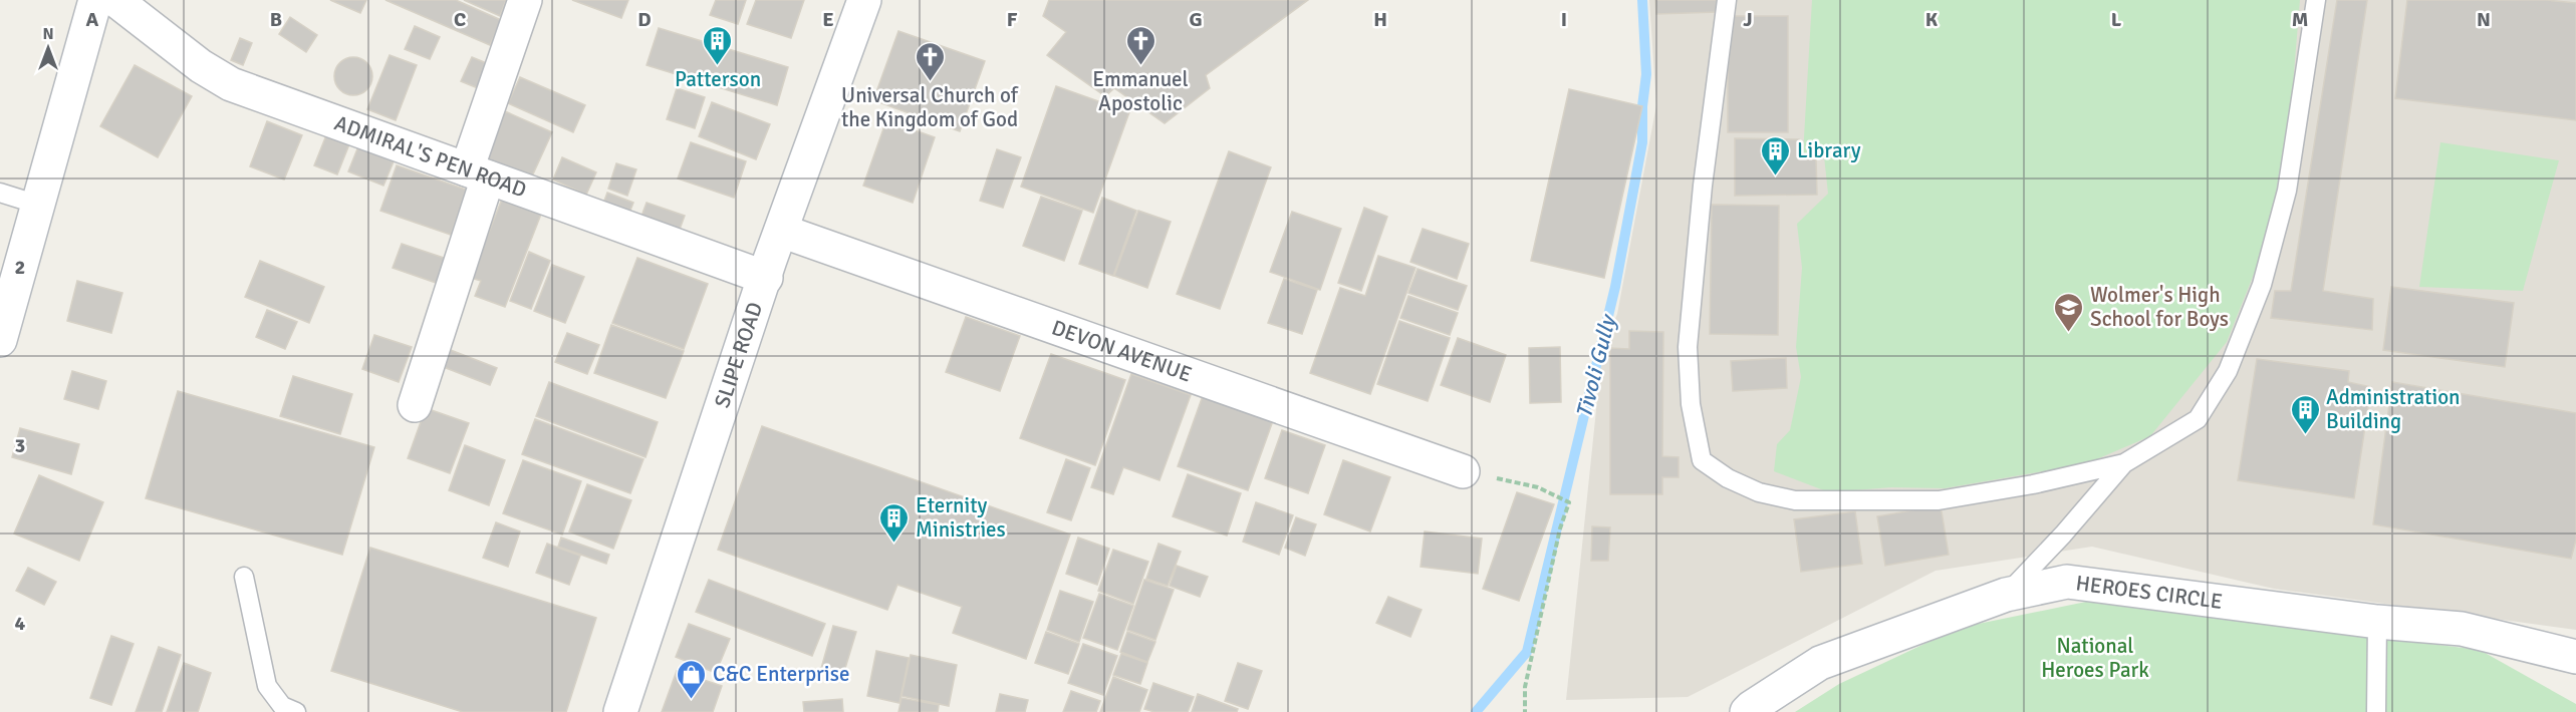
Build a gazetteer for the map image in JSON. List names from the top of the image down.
{
  "streets": {
    "street": [
      "ADMIRAL'S PEN ROAD",
      "DEVON AVENUE",
      "SLIPE ROAD",
      "HEROES CIRCLE"
    ]
  },
  "crossings": [
    ["ADMIRAL'S PEN ROAD", "SLIPE ROAD"],
    ["DEVON AVENUE", "SLIPE ROAD"]
  ],
  "water": ["Tivoli Gully"],
  "parks": ["National Heroes Park"],
  "places": {
    "building": [
      "Patterson",
      "Library",
      "Administration Building",
      "Eternity Ministries"
    ],
    "church": ["Emmanuel Apostolic", "Universal Church of the Kingdom of God"],
    "school or university": ["Wolmer's High School for Boys"],
    "shop": ["C&C Enterprise"]
  },
  "north": "top",
  "grid": {
    "columns": [
      "A",
      "B",
      "C",
      "D",
      "E",
      "F",
      "G",
      "H",
      "I",
      "J",
      "K",
      "L",
      "M",
      "N"
    ],
    "rows": ["2", "3", "4"]
  }
}
